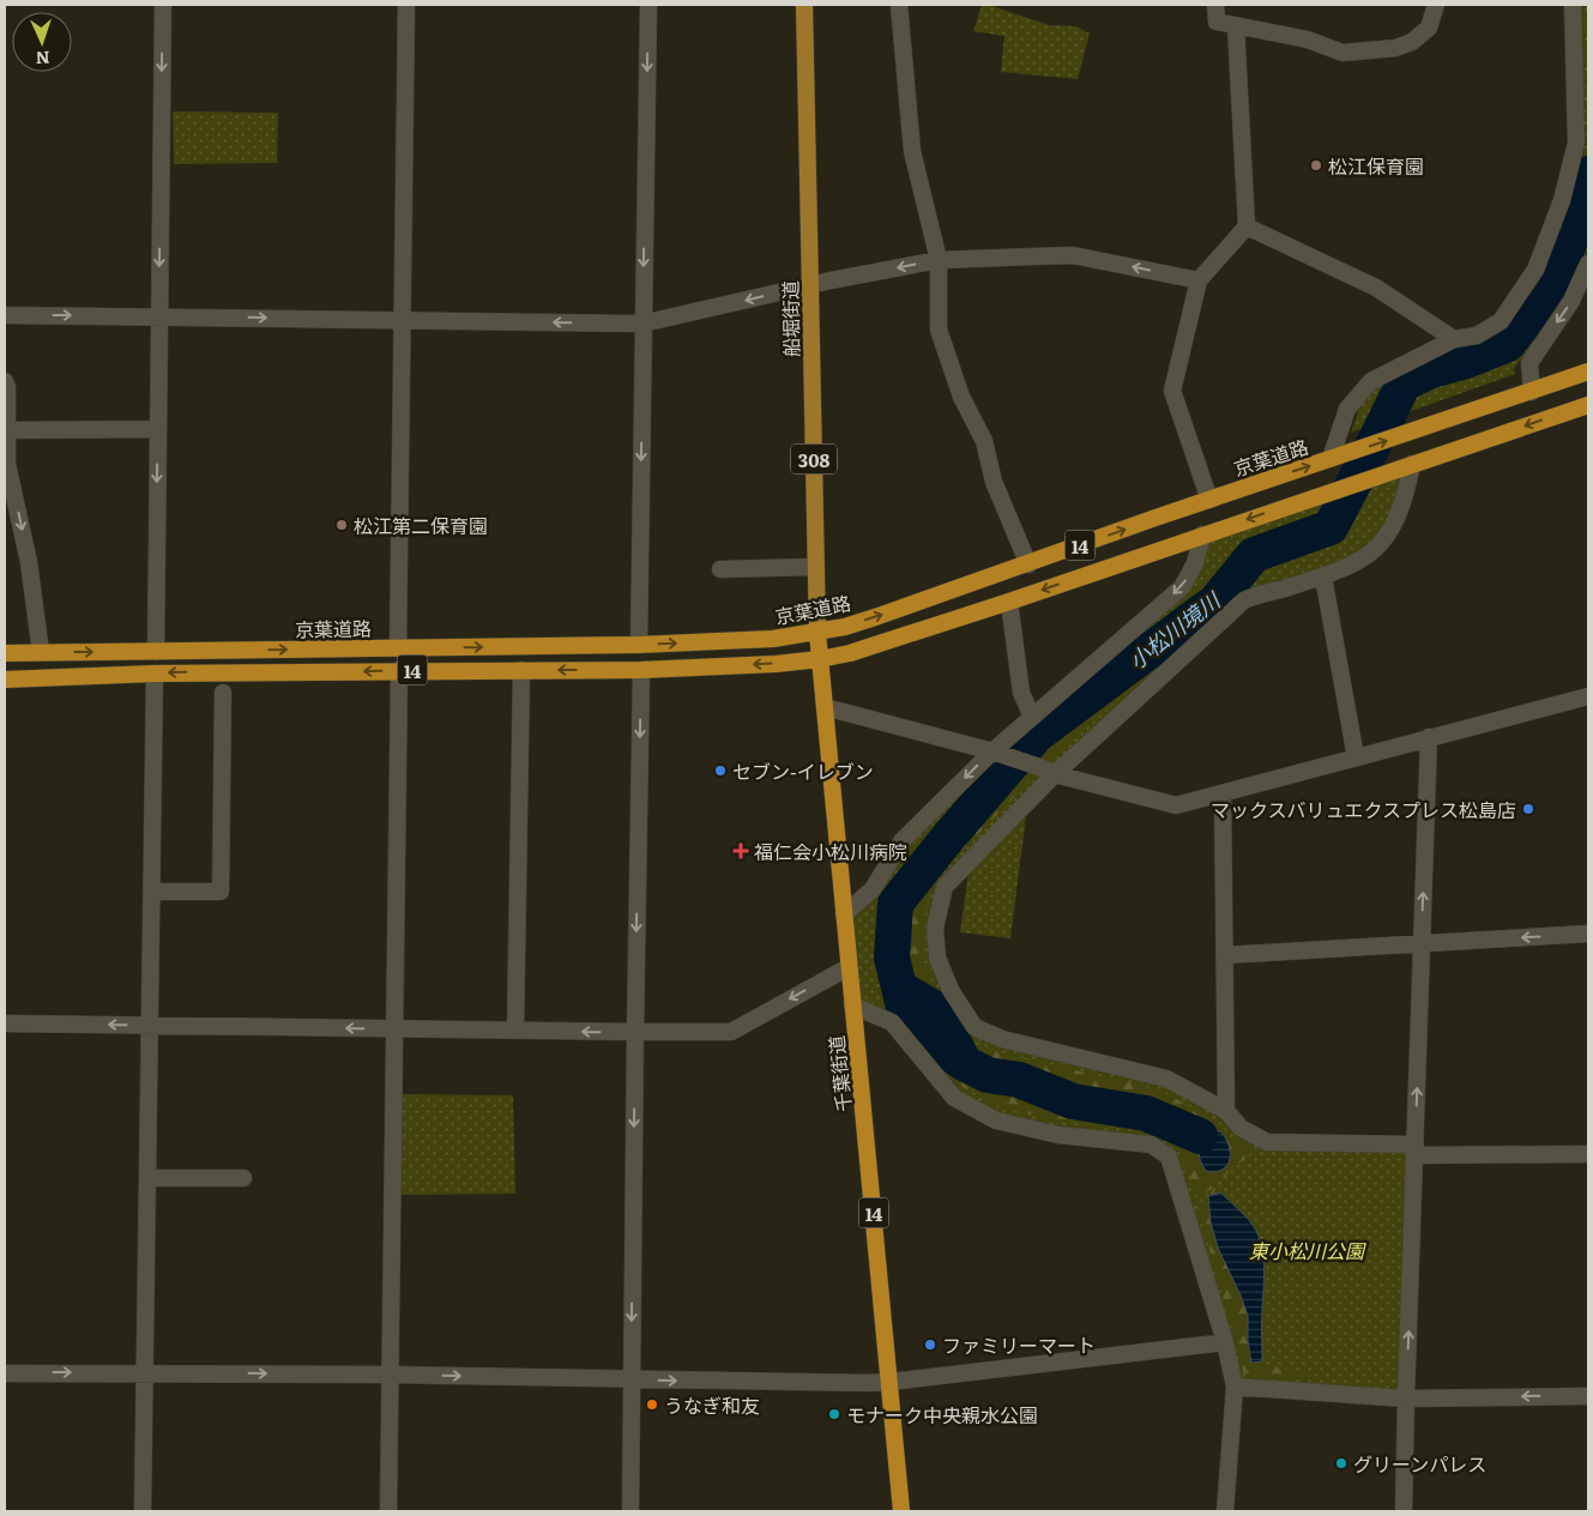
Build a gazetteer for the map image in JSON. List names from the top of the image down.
{
  "streets": {
    "highway": ["京葉道路", "14", "千葉街道"],
    "main road": ["船堀街道", "308"]
  },
  "crossings": [
    ["船堀街道", "京葉道路"],
    ["船堀街道", "千葉街道"],
    ["京葉道路", "千葉街道"],
    ["14", "千葉街道"]
  ],
  "water": ["小松川境川"],
  "parks": ["東小松川公園"],
  "places": {
    "other": [
      "松江保育園",
      "松江第二保育園",
      "セブン-イレブン",
      "マックスバリュエクスプレス松島店",
      "ファミリーマート",
      "うなぎ和友",
      "モナーク中央親水公園",
      "グリーンパレス"
    ],
    "health": ["福仁会小松川病院"]
  },
  "north": "bottom"
}
